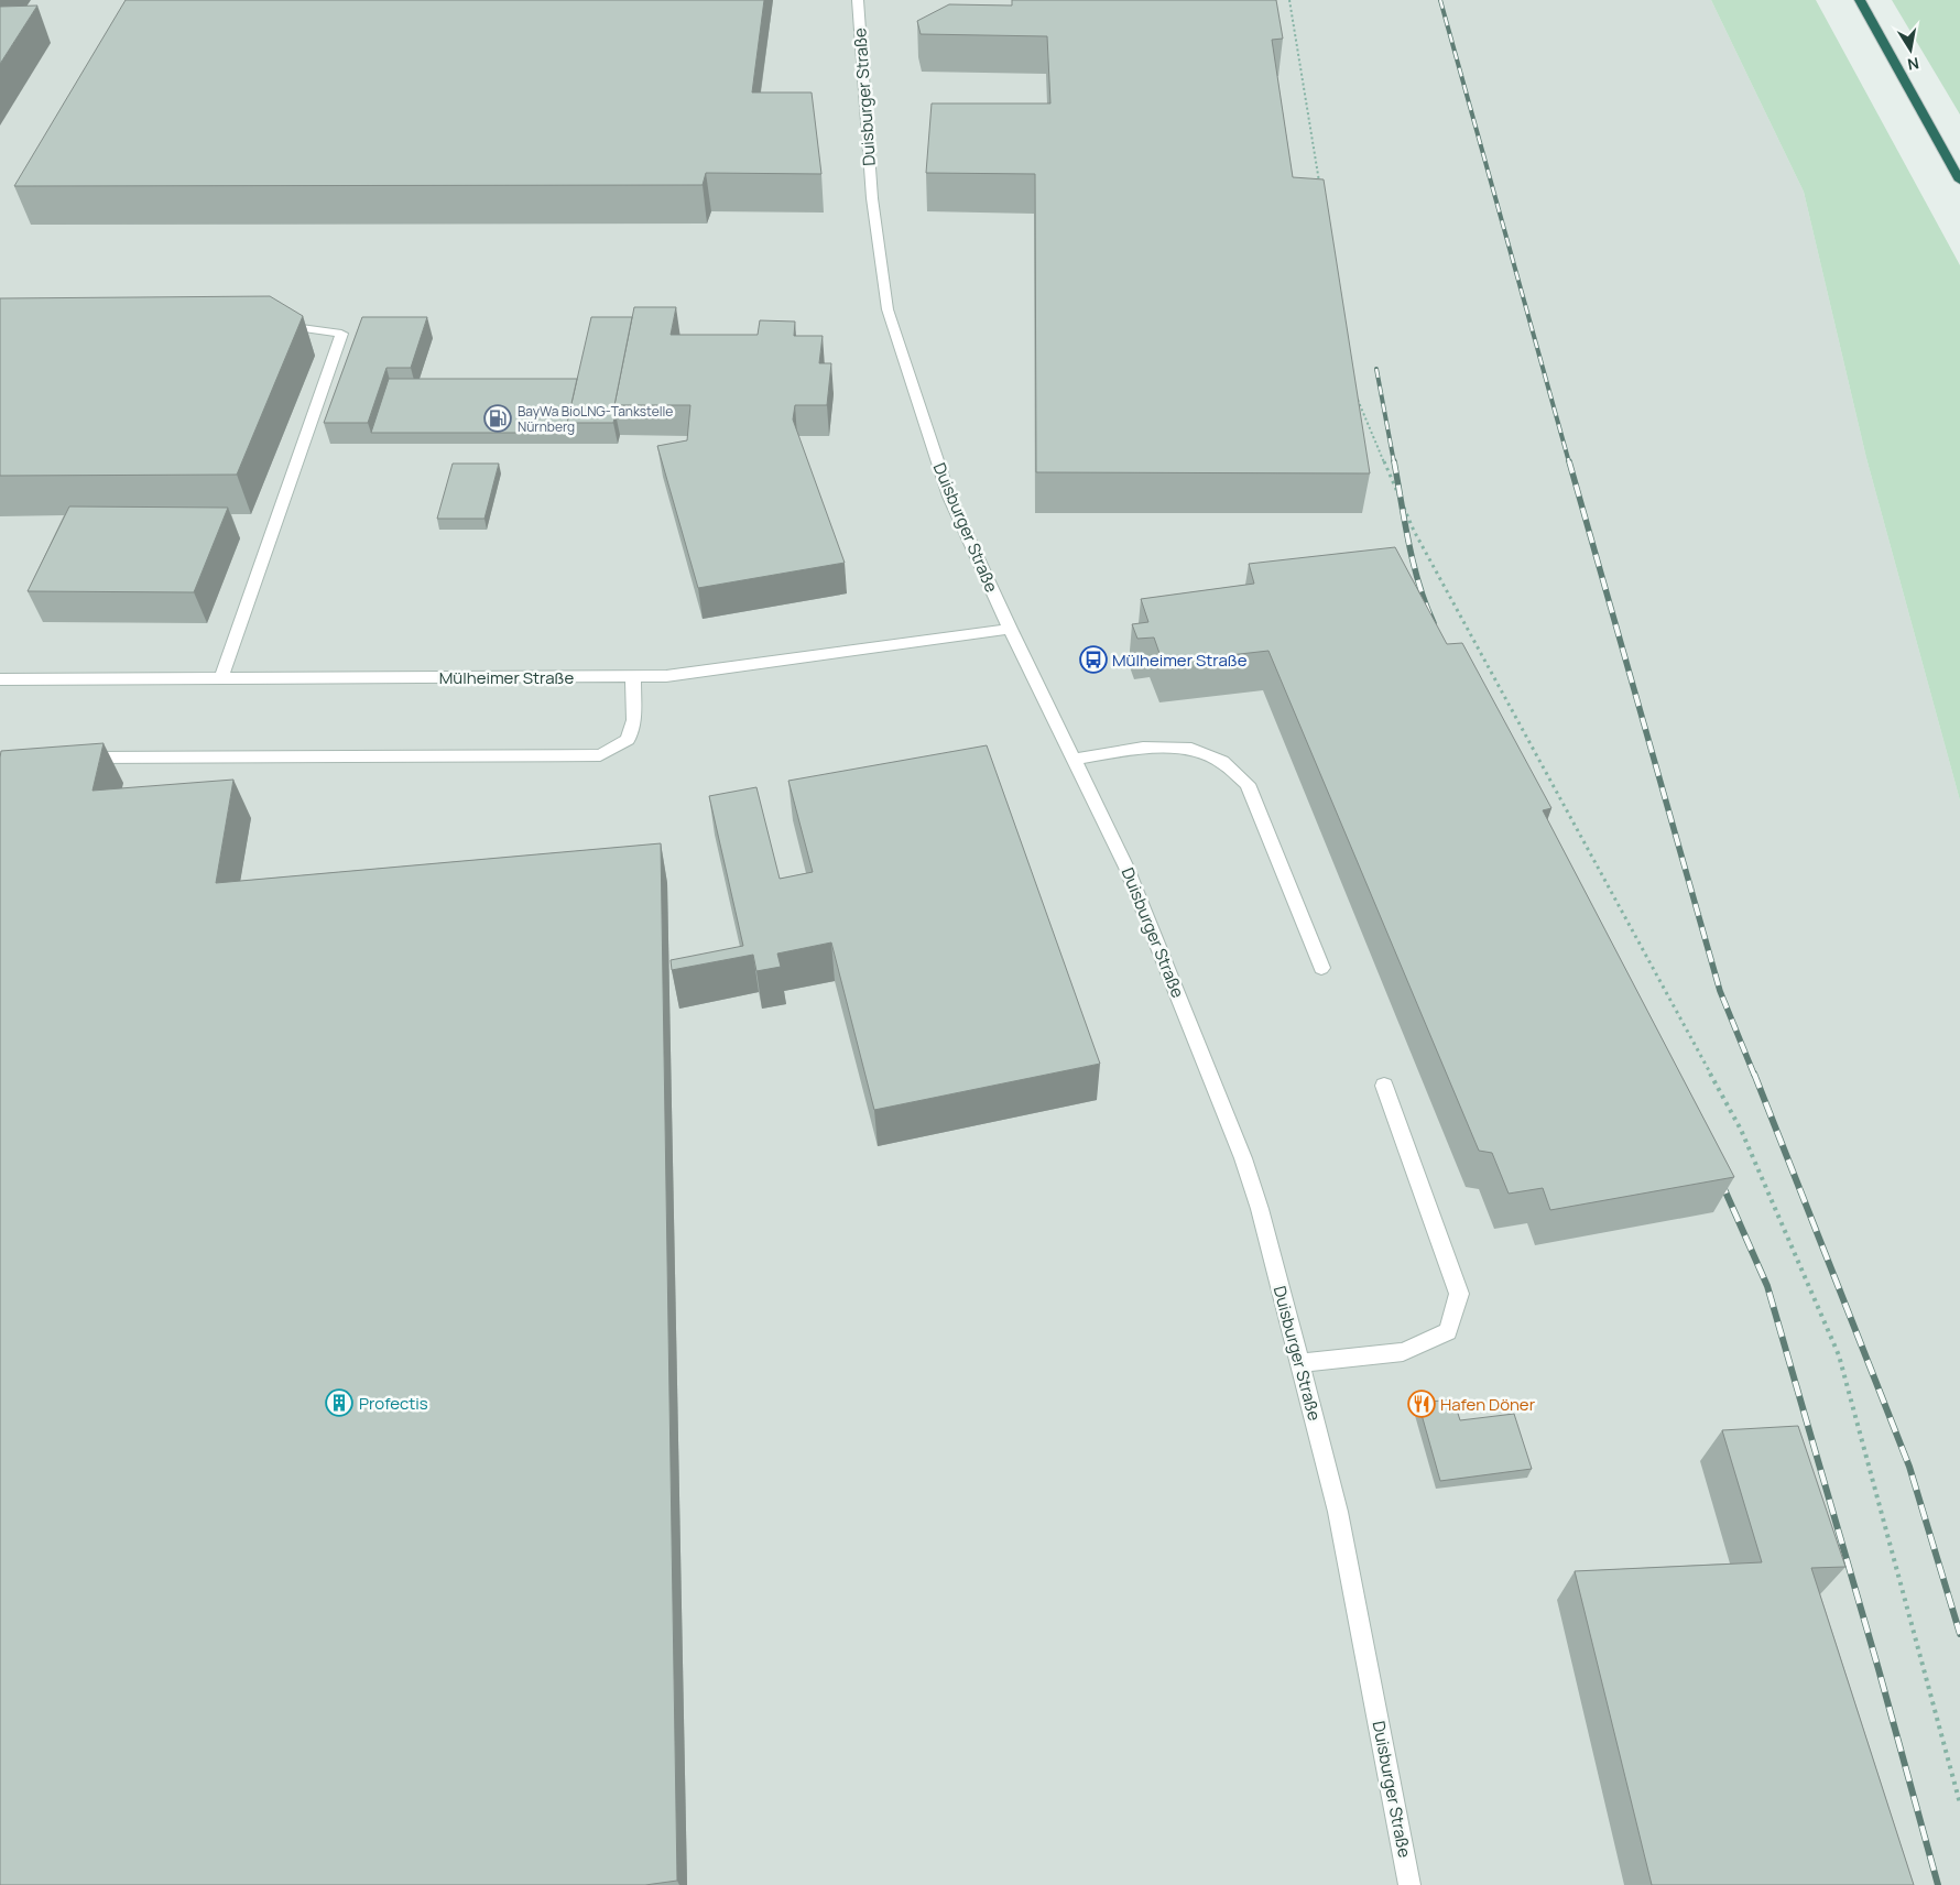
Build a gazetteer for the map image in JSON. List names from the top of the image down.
{
  "streets": {
    "street": ["Duisburger Straße", "Mülheimer Straße"]
  },
  "crossings": [
    ["Duisburger Straße", "Mülheimer Straße"]
  ],
  "places": {
    "fuel station": ["BayWa BioLNG-Tankstelle Nürnberg"],
    "bus stop": ["Mülheimer Straße"],
    "building": ["Profectis"],
    "restaurant": ["Hafen Döner"]
  },
  "north": "bottom"
}
